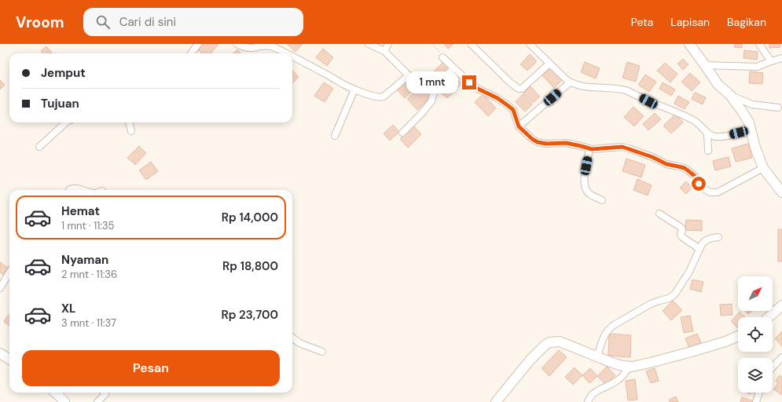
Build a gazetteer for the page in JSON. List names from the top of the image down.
{
  "north": "top right",
  "page": {
    "header": "Vroom",
    "search": "Cari di sini",
    "nav": ["Peta", "Lapisan", "Bagikan"],
    "banner": ["Jemput", "Tujuan"],
    "bubble": "1 mnt",
    "list": [
      {
        "name": "Hemat",
        "note": "1 mnt · 11:35",
        "value": "Rp 14,000"
      },
      {
        "name": "Nyaman",
        "note": "2 mnt · 11:36",
        "value": "Rp 18,800"
      },
      {
        "name": "XL",
        "note": "3 mnt · 11:37",
        "value": "Rp 23,700"
      }
    ],
    "buttons": "Pesan"
  }
}
